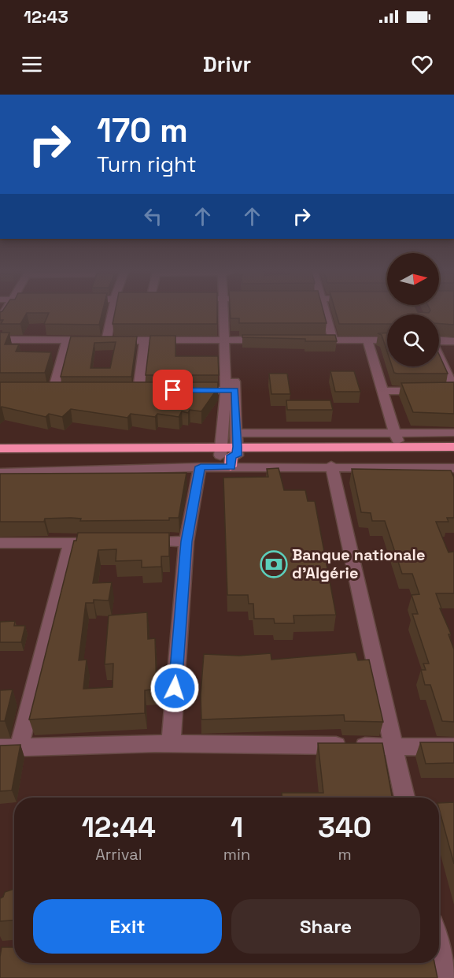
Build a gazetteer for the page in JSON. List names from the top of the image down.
{
  "places": {
    "bank": ["Banque nationale d'Algérie"]
  },
  "north": "right",
  "page": {
    "status": "12:43",
    "header": "Drivr",
    "turn": ["170 m", "Turn right"],
    "eta": [
      "12:44",
      "Arrival",
      "1",
      "min",
      "340",
      "m"
    ],
    "buttons": ["Exit", "Share"]
  }
}
